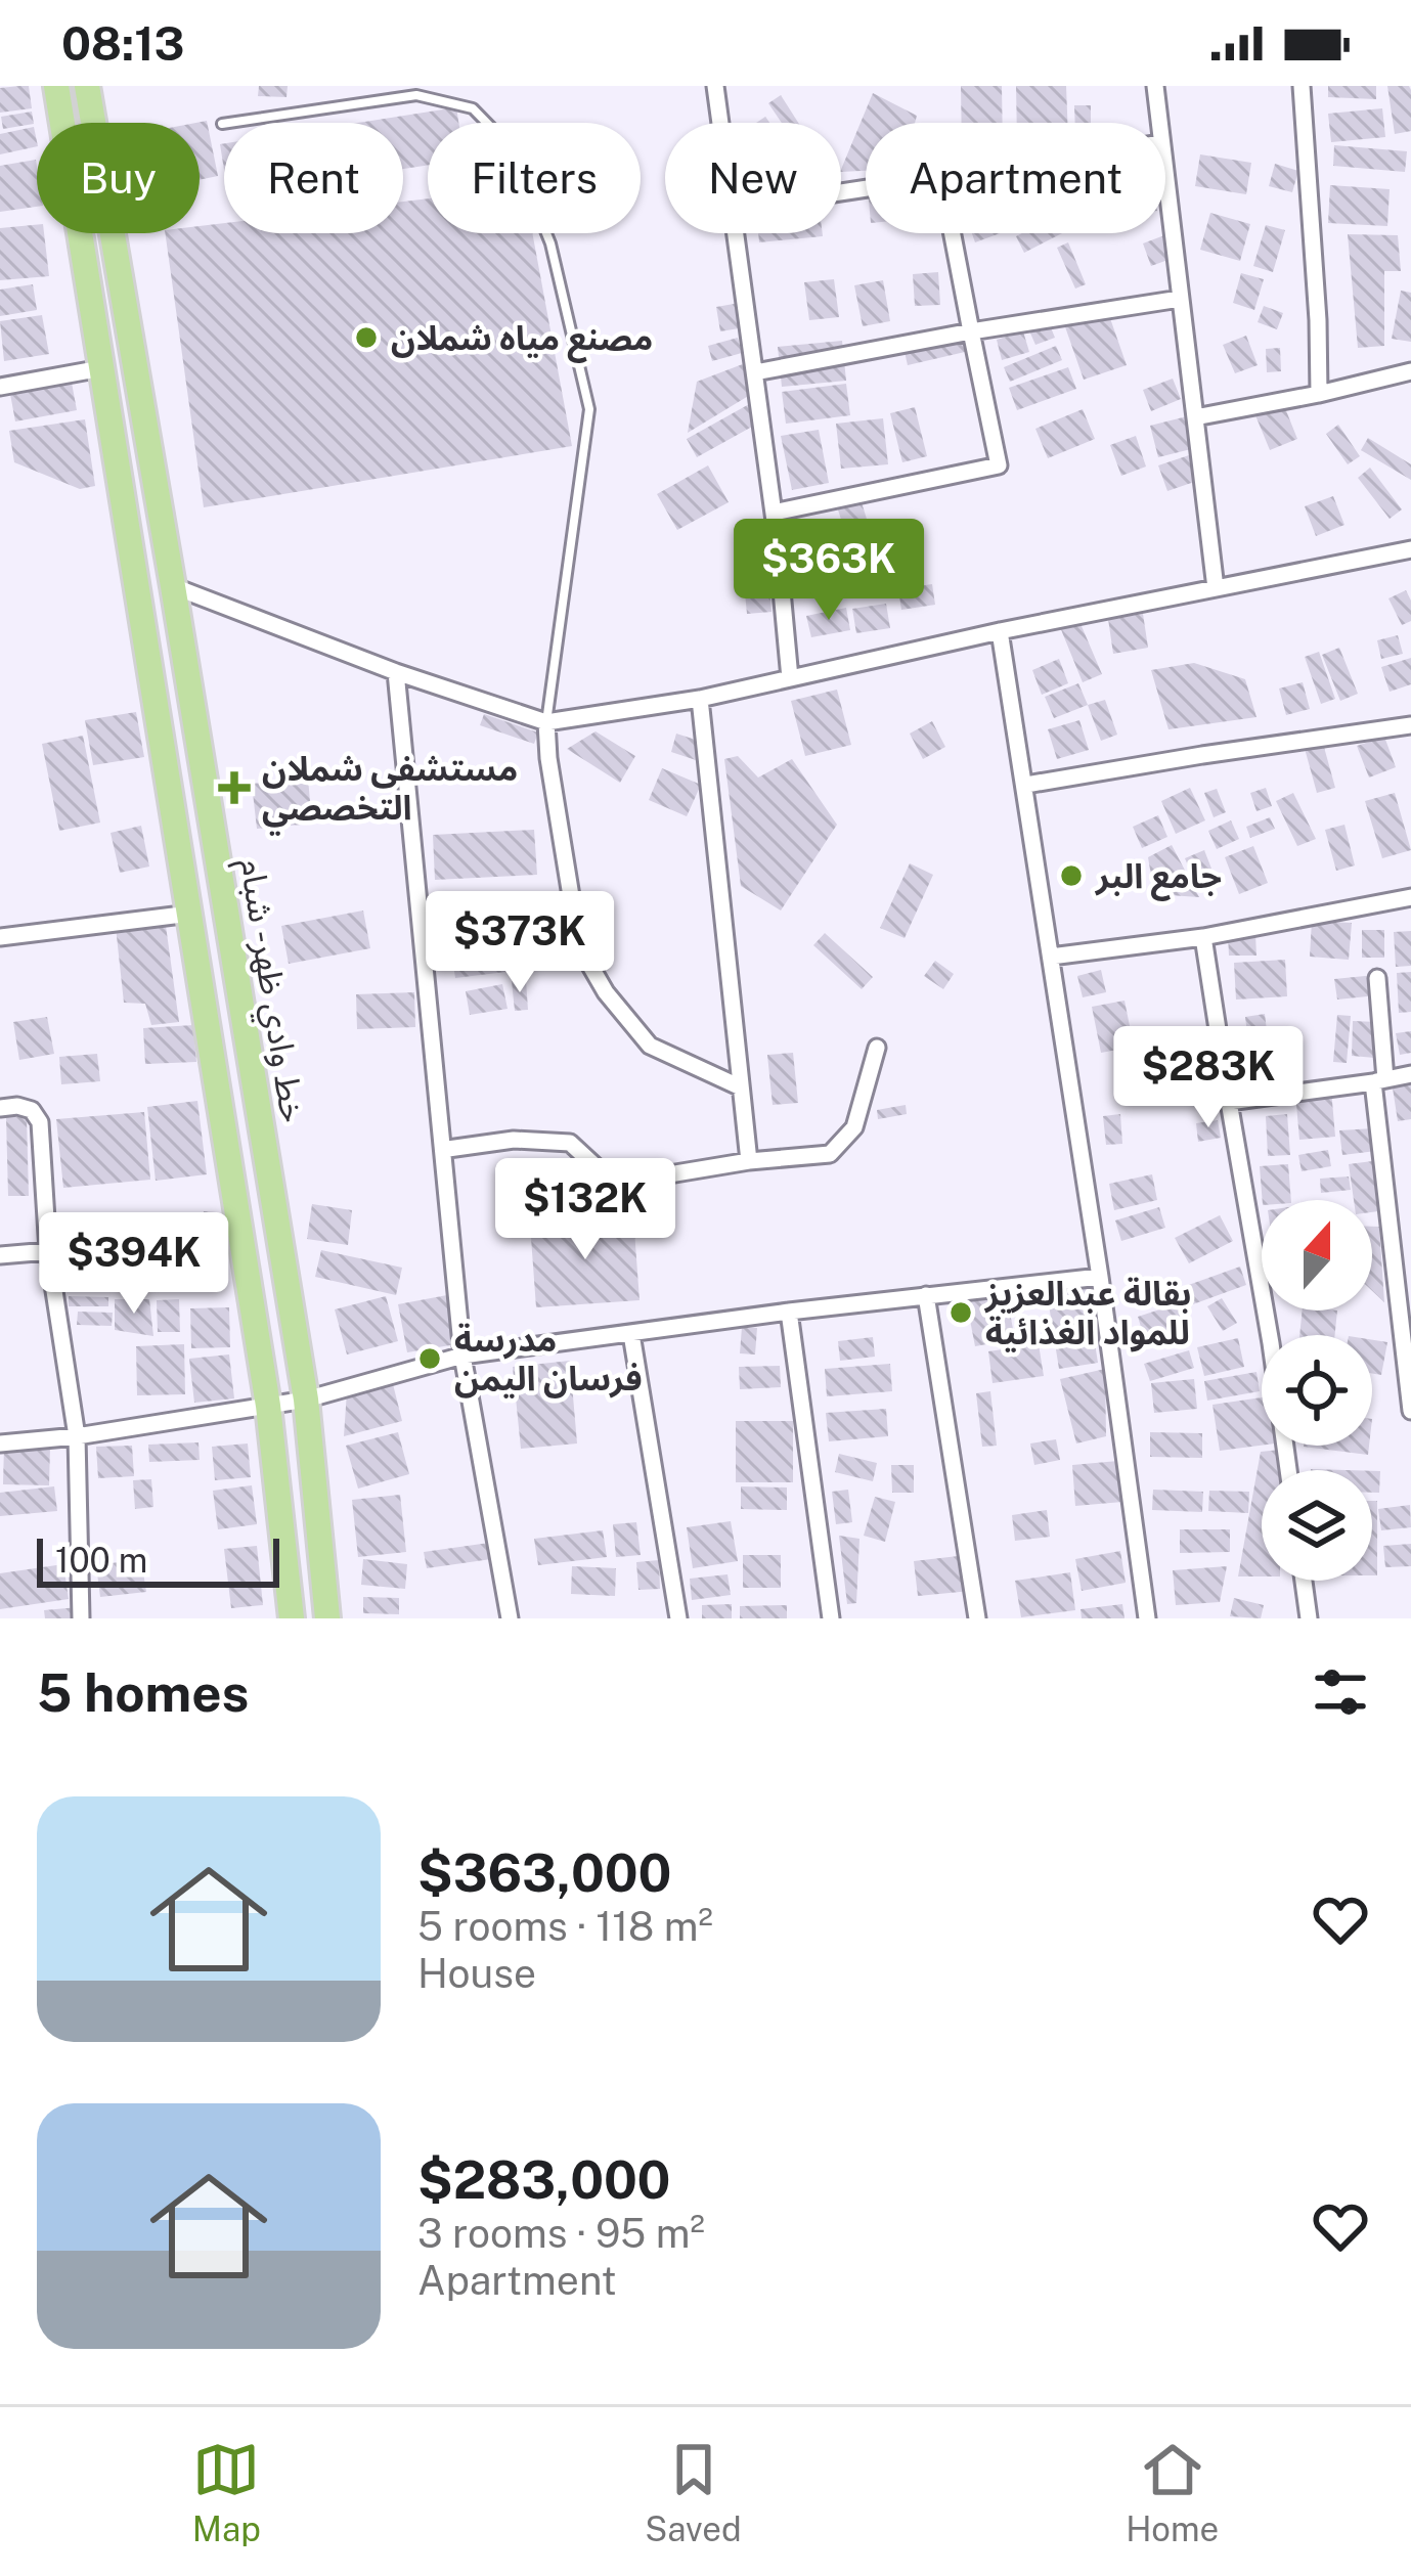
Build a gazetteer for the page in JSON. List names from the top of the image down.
{
  "streets": {
    "main road": ["خط وادي ظهر - شبام"]
  },
  "places": {
    "other": [
      "مصنع مياه شملان",
      "جامع البر",
      "بقالة عبدالعزيز للمواد الغذائية",
      "مدرسة فرسان اليمن"
    ],
    "health": ["مستشفى شملان التخصصي"]
  },
  "scale_bar": "100 m",
  "north": "top",
  "page": {
    "status": "08:13",
    "chip": [
      "Buy",
      "Rent",
      "Filters",
      "New",
      "Apartment"
    ],
    "price": [
      "$363K",
      "$373K",
      "$283K",
      "$132K",
      "$394K"
    ],
    "scale": "100 m",
    "heading": "5 homes",
    "list": [
      {
        "name": "$363,000",
        "note": "5 rooms · 118 m² · House"
      },
      {
        "name": "$283,000",
        "note": "3 rooms · 95 m² · Apartment"
      }
    ],
    "tabs": ["Map", "Saved", "Home"]
  }
}
